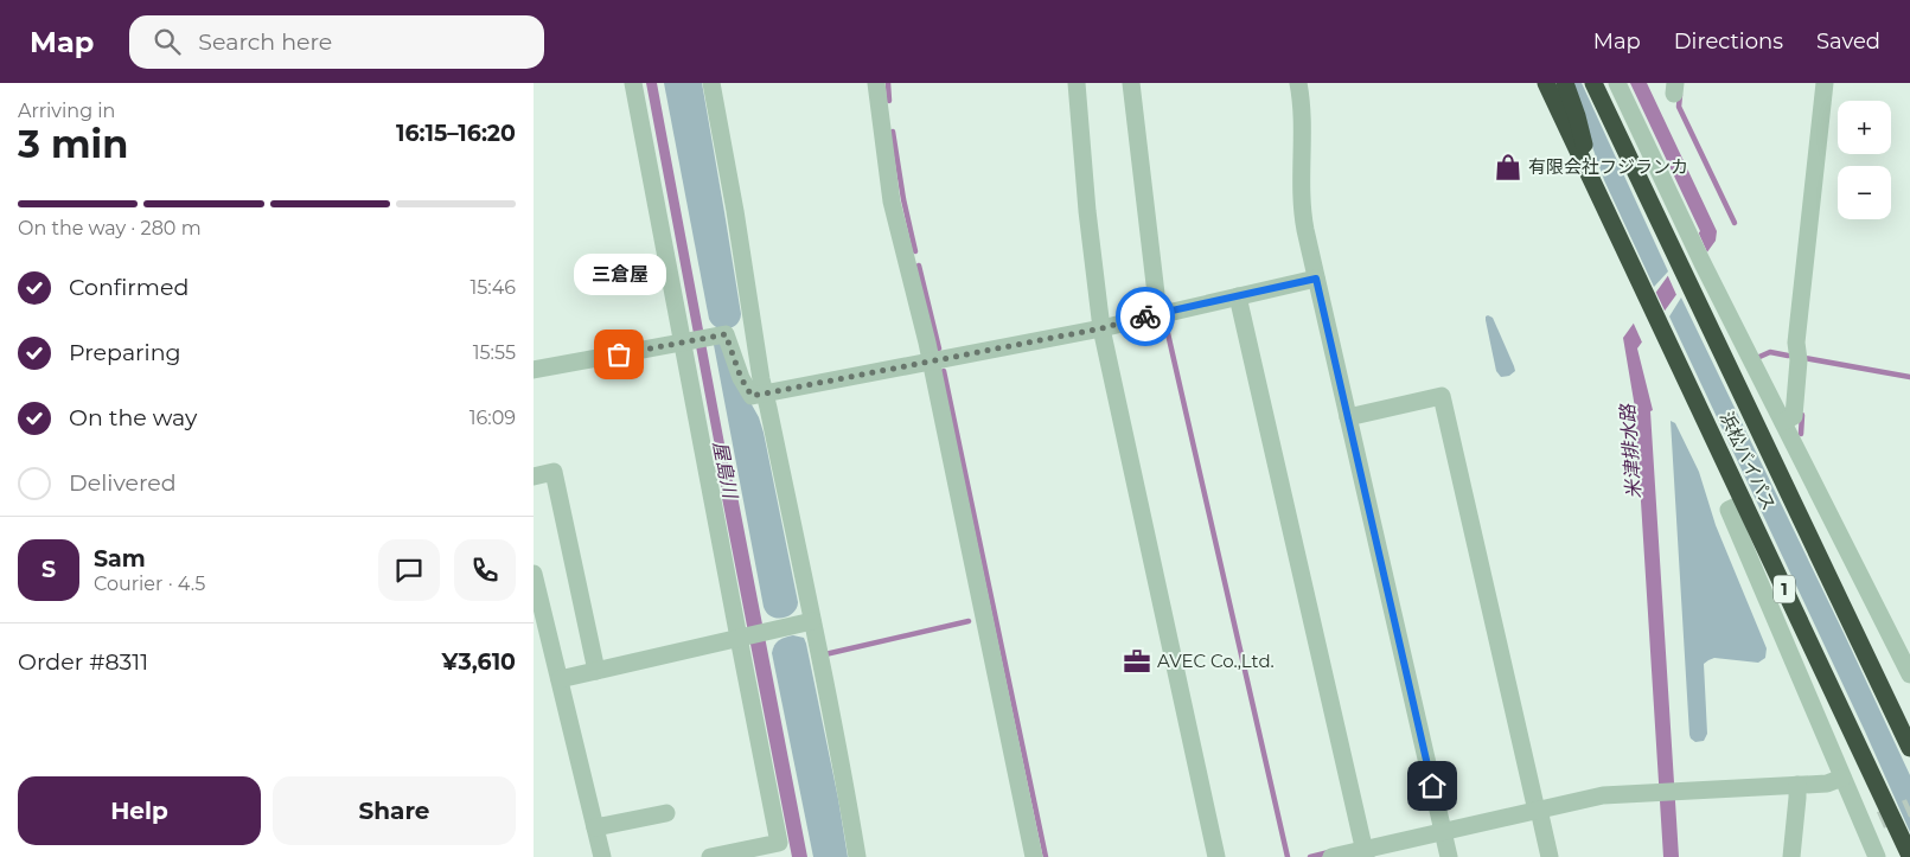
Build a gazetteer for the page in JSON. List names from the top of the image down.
{
  "streets": {
    "highway": ["浜松バイパス", "1"]
  },
  "water": ["米津排水路", "屋島川"],
  "places": {
    "shop": ["有限会社フジランカ"],
    "other": ["三倉屋"],
    "office": ["AVEC Co.,Ltd."]
  },
  "page": {
    "header": "Map",
    "search": "Search here",
    "nav": ["Map", "Directions", "Saved"],
    "heading": ["3 min", "Arriving in", "16:15–16:20"],
    "panel": [
      "Sam",
      "Courier · 4.5",
      "Order #8311",
      "¥3,610"
    ],
    "map_buttons": ["+", "−"],
    "bar": "On the way · 280 m",
    "bubble": "三倉屋",
    "list": [
      ["Confirmed", "15:46"],
      ["Preparing", "15:55"],
      ["On the way", "16:09"],
      "Delivered"
    ],
    "round": "S",
    "buttons": ["Help", "Share"]
  }
}
